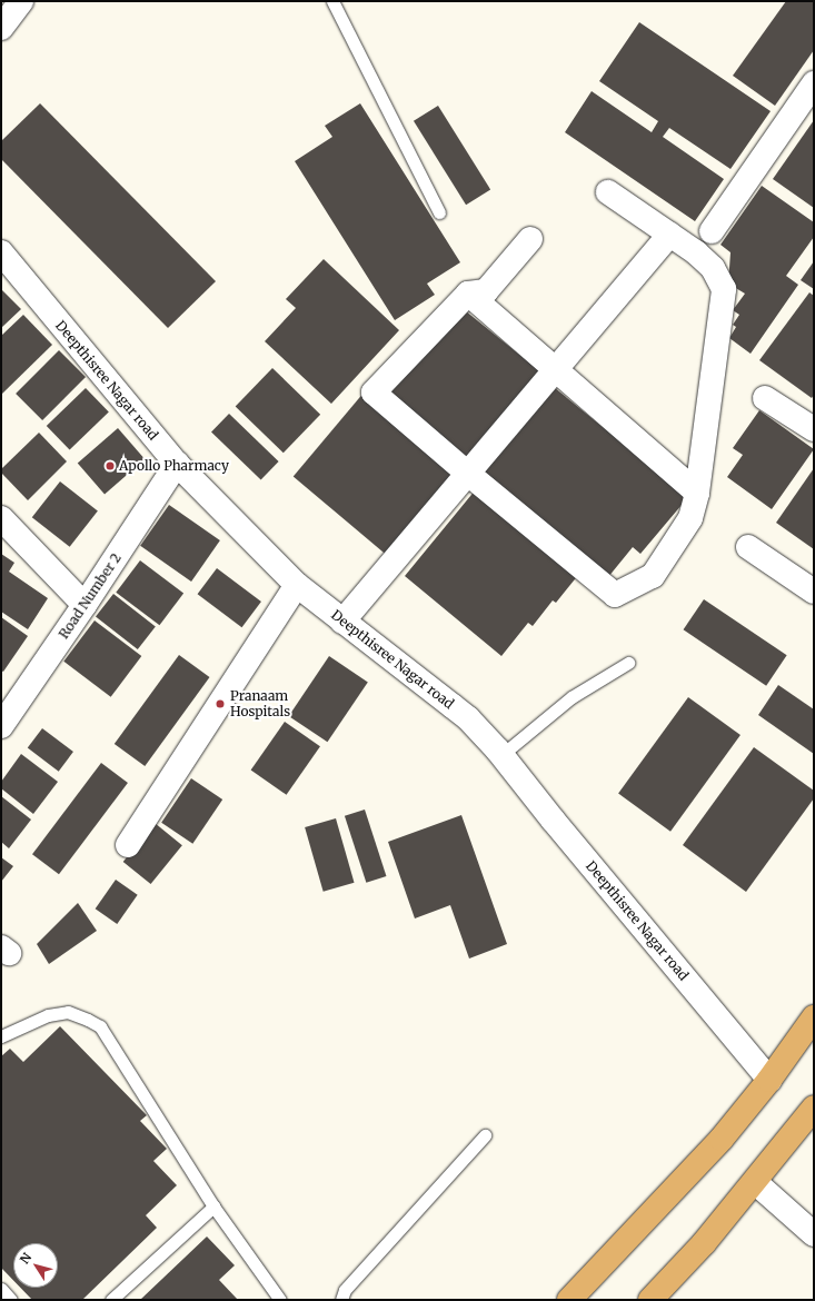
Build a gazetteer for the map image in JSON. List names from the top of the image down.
{
  "streets": {
    "street": ["Deepthisree Nagar road", "Road Number 2"]
  },
  "crossings": [
    ["Deepthisree Nagar road", "Road Number 2"]
  ],
  "places": ["Apollo Pharmacy", "Pranaam Hospitals"],
  "north": "top left"
}
